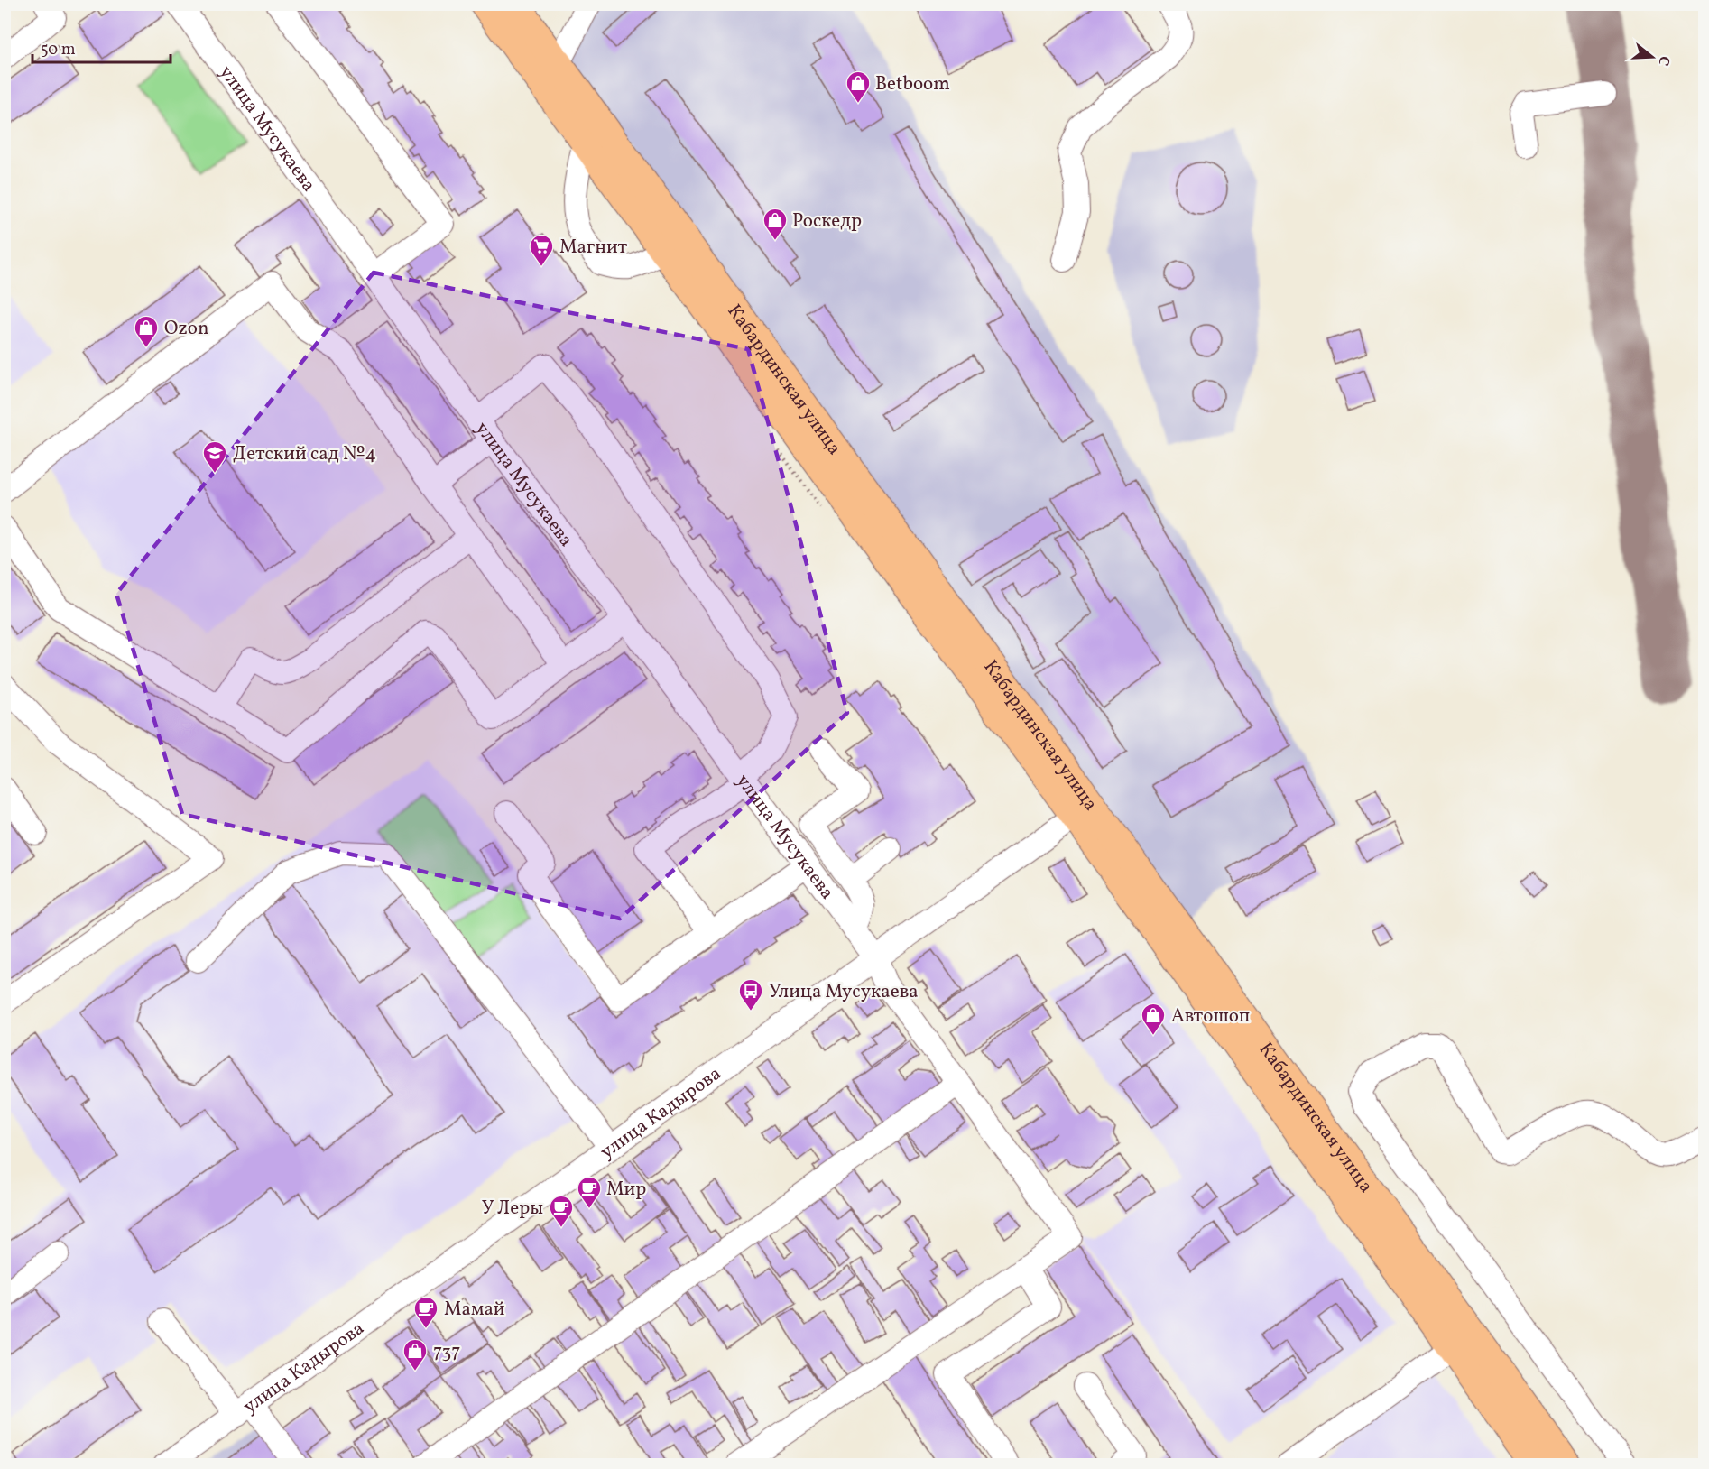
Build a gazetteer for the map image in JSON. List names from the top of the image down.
{
  "streets": {
    "main road": ["Кабардинская улица"],
    "street": ["улица Мусукаева", "улица Кадырова"]
  },
  "crossings": [
    ["улица Мусукаева", "улица Кадырова"],
    ["Кабардинская улица", "улица Кадырова"]
  ],
  "places": {
    "shop": [
      "Betboom",
      "Роскедр",
      "Ozon",
      "Автошоп",
      "737"
    ],
    "supermarket": ["Магнит"],
    "school or university": ["Детский сад №4"],
    "bus stop": ["Улица Мусукаева"],
    "cafe": ["Мир", "У Леры", "Мамай"]
  },
  "scale_bar": "50 m",
  "north": "right"
}
